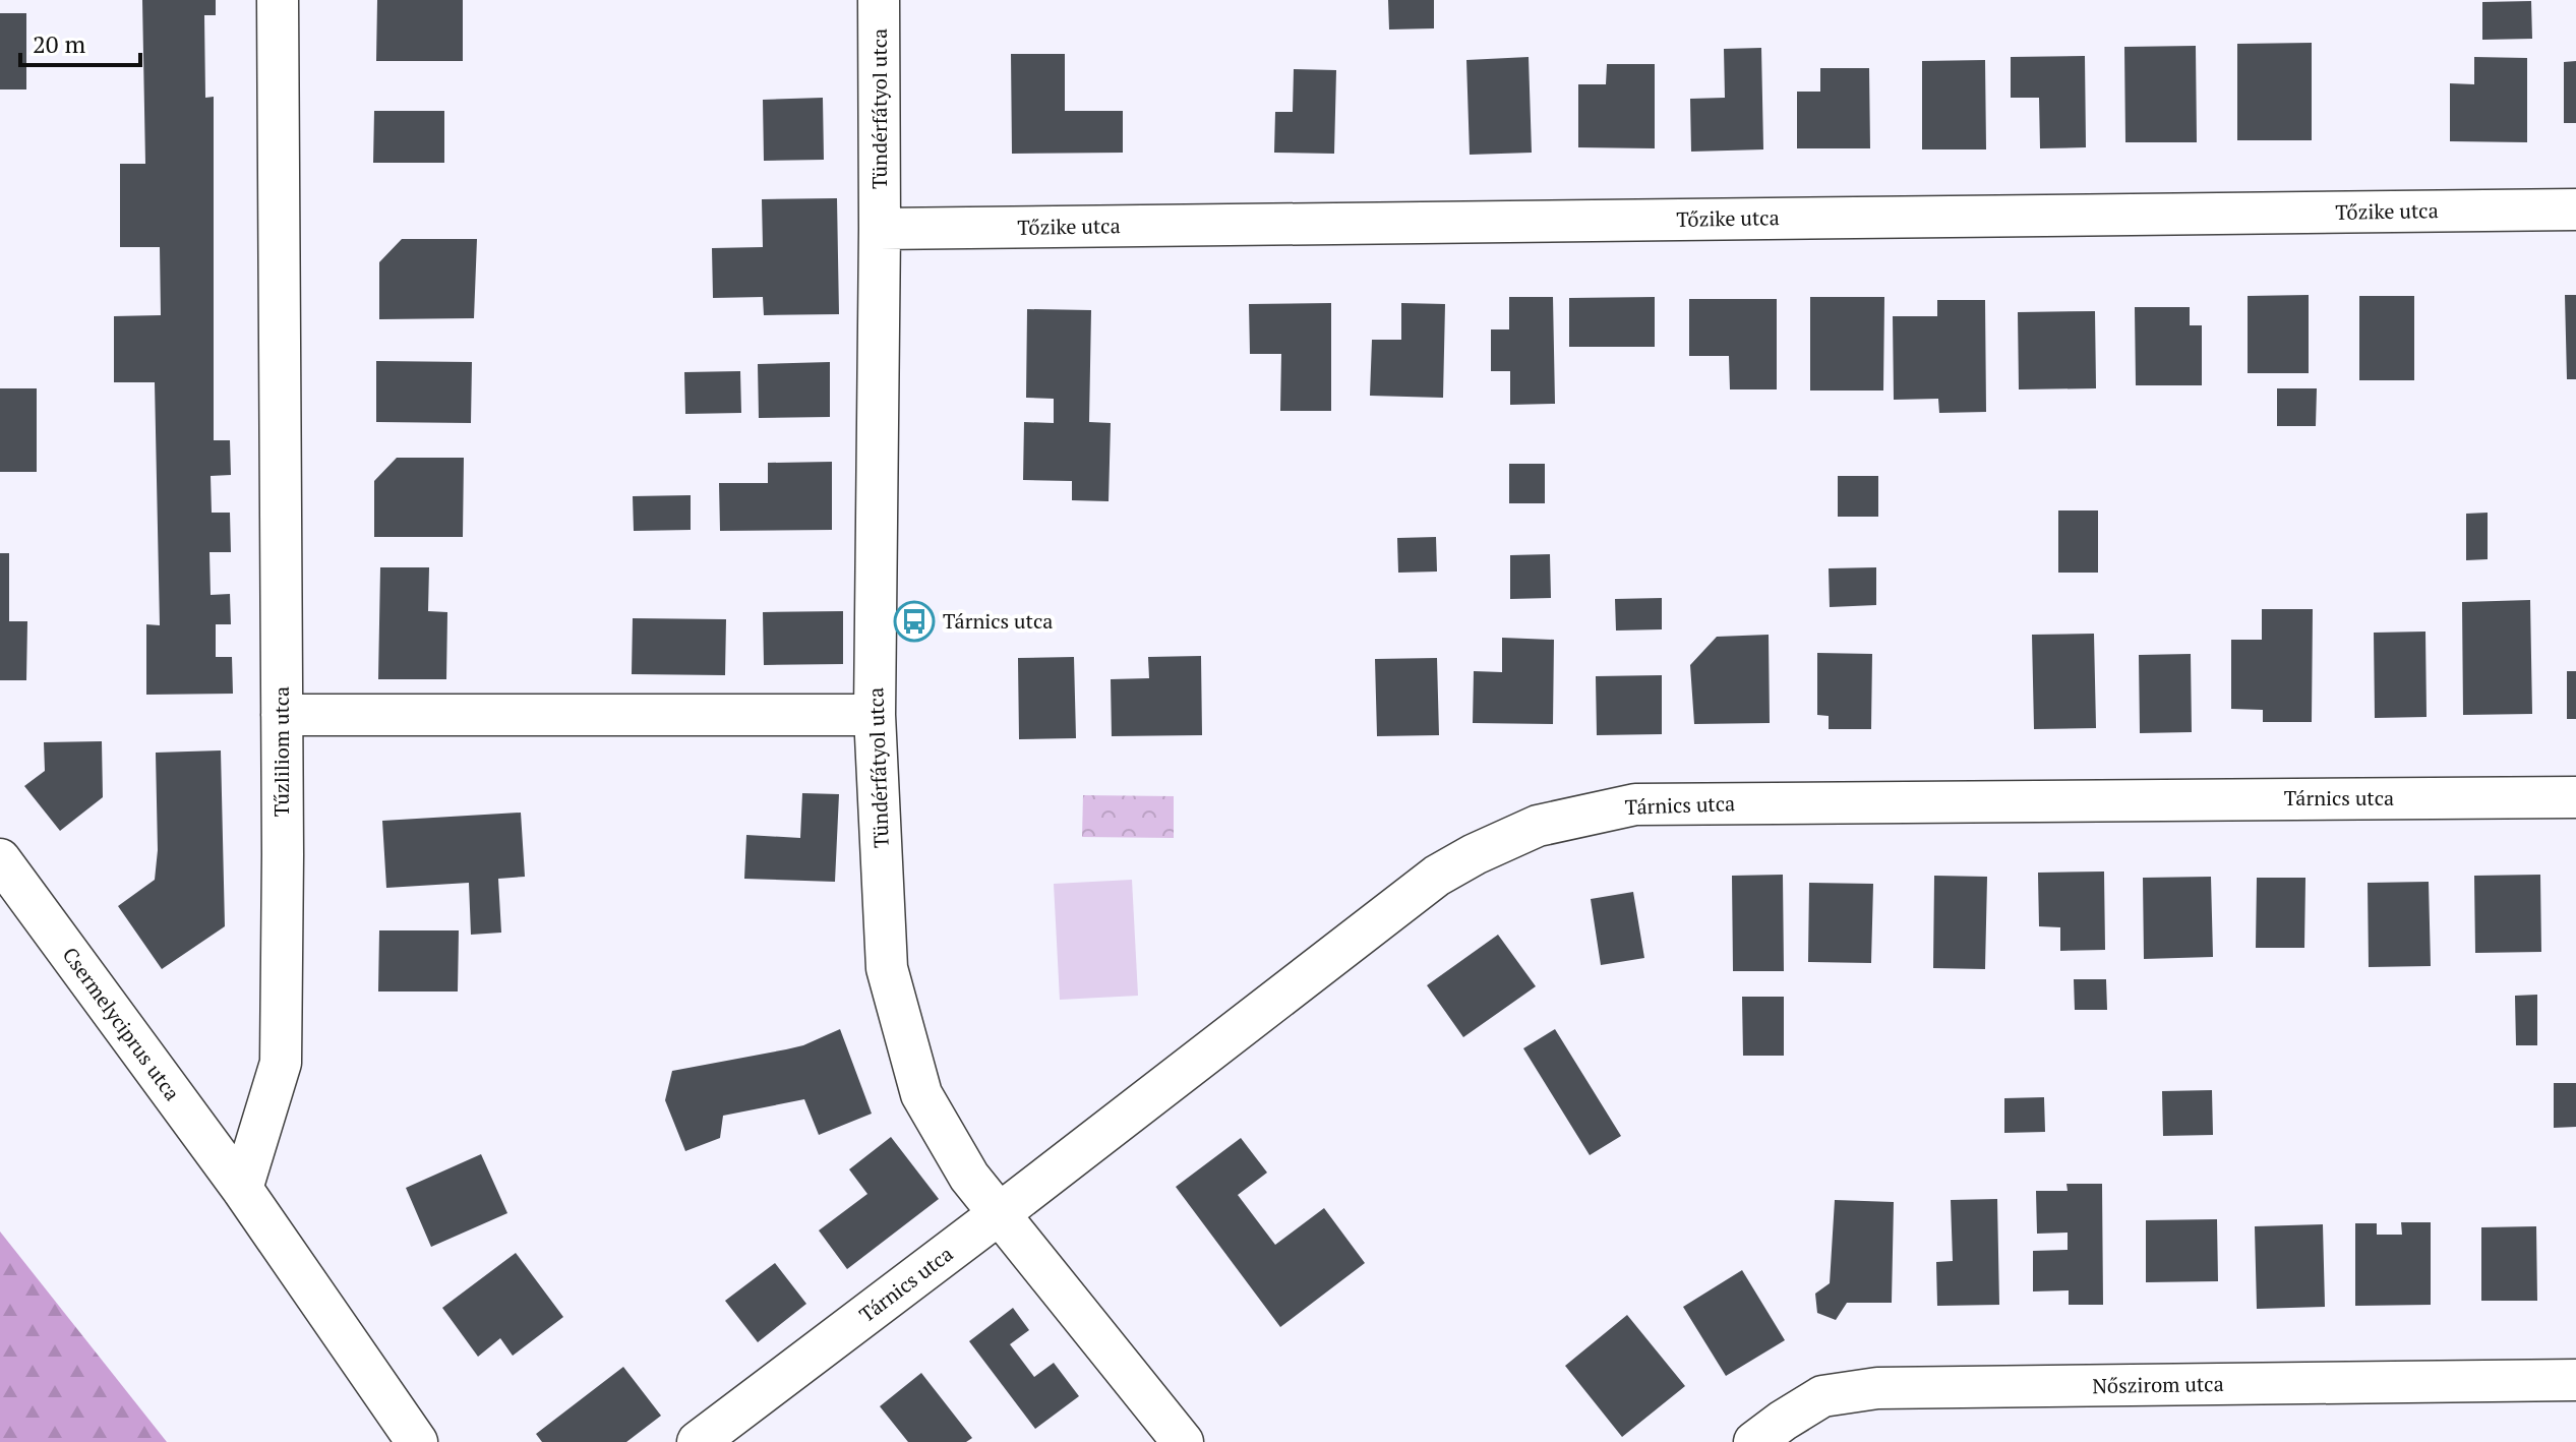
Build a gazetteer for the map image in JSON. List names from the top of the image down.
{
  "streets": {
    "street": [
      "Tündérfátyol utca",
      "Tőzike utca",
      "Tűzliliom utca",
      "Tárnics utca",
      "Csermelyciprus utca",
      "Nőszirom utca"
    ]
  },
  "crossings": [
    ["Tündérfátyol utca", "Tőzike utca"],
    ["Tündérfátyol utca", "Tárnics utca"],
    ["Tűzliliom utca", "Csermelyciprus utca"]
  ],
  "places": {
    "bus stop": ["Tárnics utca"]
  },
  "scale_bar": "20 m"
}
